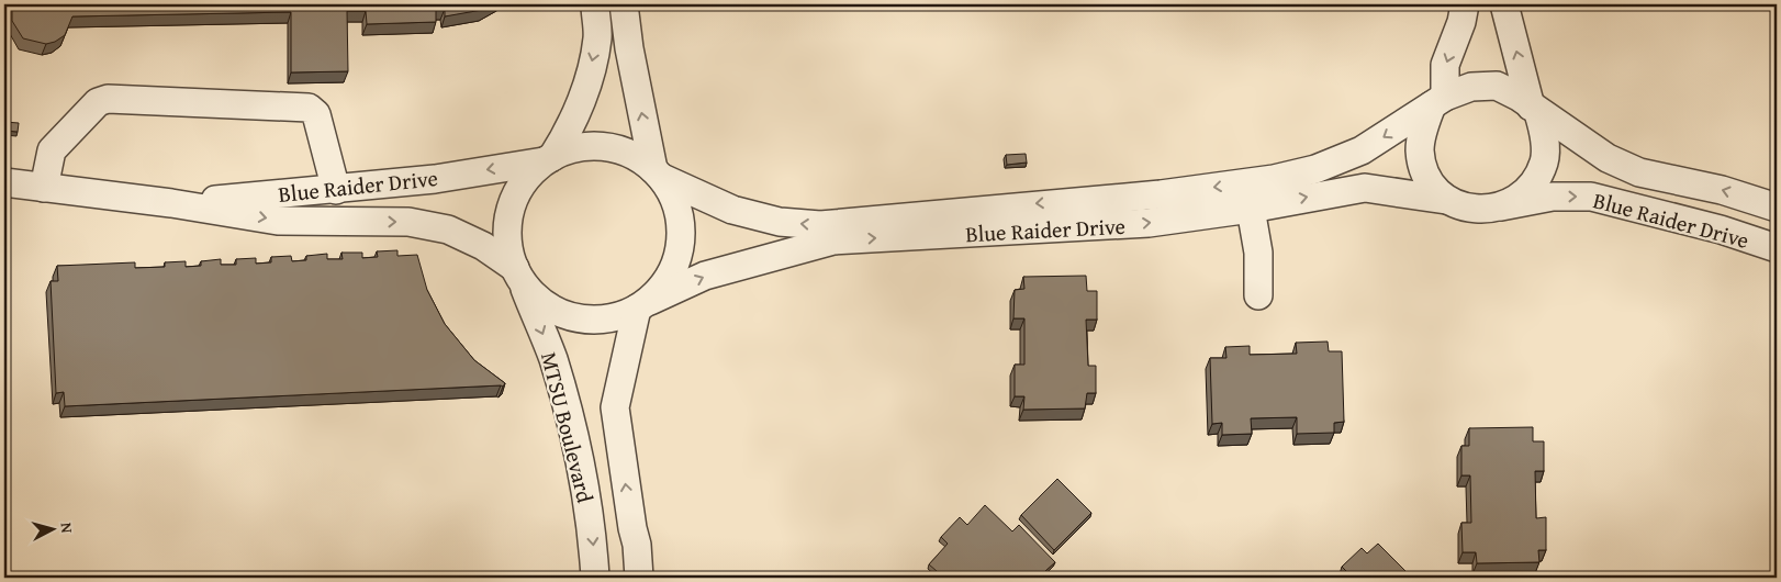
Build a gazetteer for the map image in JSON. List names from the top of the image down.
{
  "streets": {
    "street": ["Blue Raider Drive", "MTSU Boulevard"]
  },
  "crossings": [
    ["Blue Raider Drive", "MTSU Boulevard"]
  ],
  "north": "right"
}
